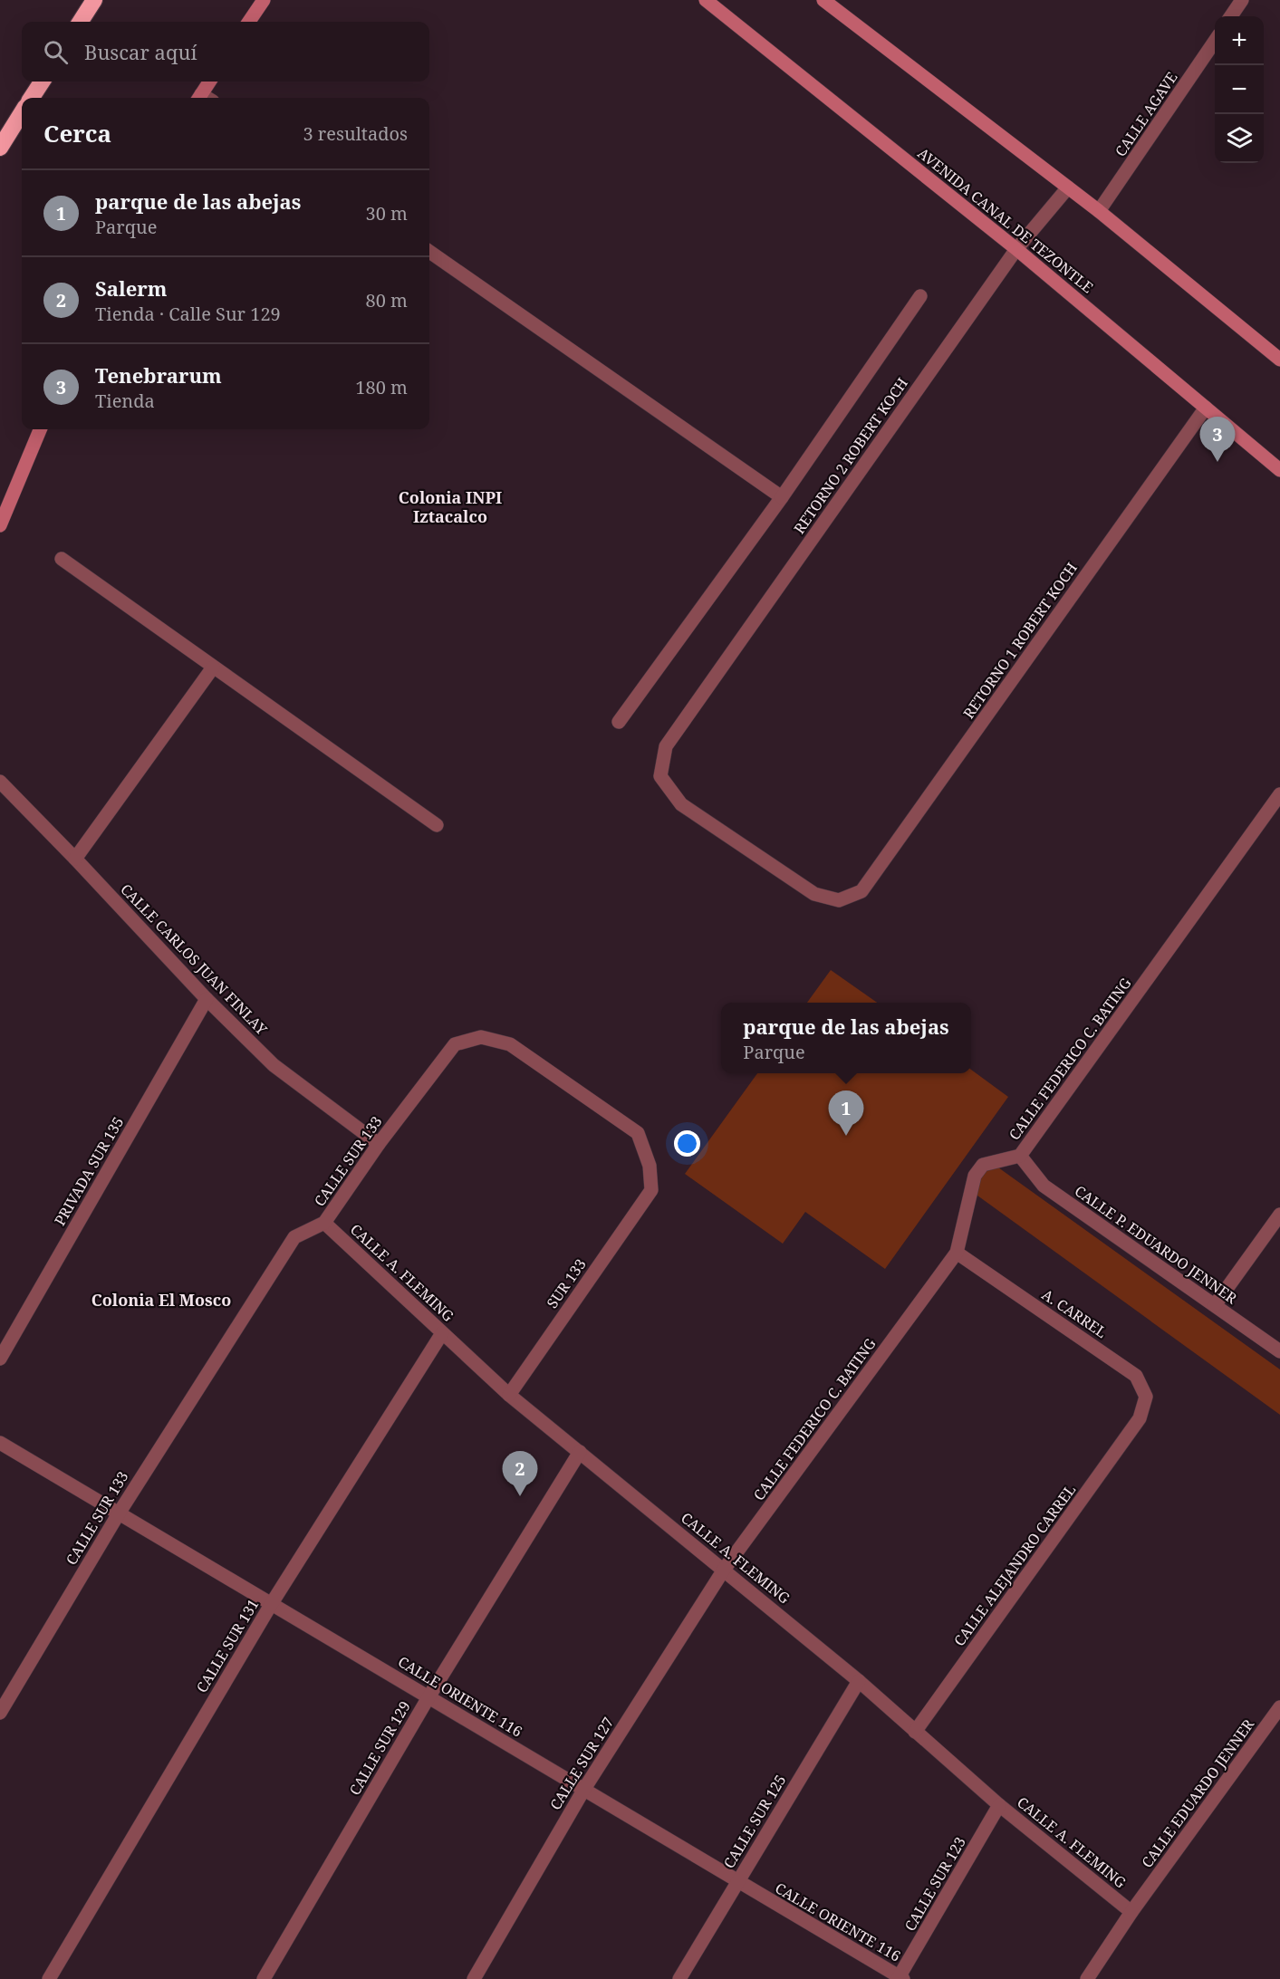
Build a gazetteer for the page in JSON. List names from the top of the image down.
{
  "streets": {
    "main road": ["AVENIDA CANAL DE TEZONTLE"],
    "street": [
      "CALLE AGAVE",
      "RETORNO 2 ROBERT KOCH",
      "RETORNO 1 ROBERT KOCH",
      "CALLE CARLOS JUAN FINLAY",
      "CALLE FEDERICO C. BATING",
      "CALLE SUR 133",
      "PRIVADA SUR 135",
      "CALLE P. EDUARDO JENNER",
      "CALLE A. FLEMING",
      "SUR 133",
      "A. CARREL",
      "CALLE ALEJANDRO CARREL",
      "CALLE SUR 131",
      "CALLE ORIENTE 116",
      "CALLE SUR 129",
      "CALLE SUR 127",
      "CALLE EDUARDO JENNER",
      "CALLE SUR 125",
      "CALLE SUR 123"
    ]
  },
  "crossings": [
    ["AVENIDA CANAL DE TEZONTLE", "RETORNO 2 ROBERT KOCH"],
    ["AVENIDA CANAL DE TEZONTLE", "RETORNO 1 ROBERT KOCH"],
    ["RETORNO 2 ROBERT KOCH", "RETORNO 1 ROBERT KOCH"],
    ["CALLE CARLOS JUAN FINLAY", "CALLE SUR 133"],
    ["CALLE CARLOS JUAN FINLAY", "PRIVADA SUR 135"],
    ["CALLE FEDERICO C. BATING", "CALLE P. EDUARDO JENNER"],
    ["CALLE FEDERICO C. BATING", "CALLE A. FLEMING"],
    ["CALLE FEDERICO C. BATING", "A. CARREL"],
    ["CALLE FEDERICO C. BATING", "CALLE SUR 127"],
    ["CALLE SUR 133", "CALLE A. FLEMING"],
    ["CALLE SUR 133", "SUR 133"],
    ["CALLE SUR 133", "CALLE ORIENTE 116"],
    ["CALLE A. FLEMING", "SUR 133"],
    ["CALLE A. FLEMING", "CALLE ALEJANDRO CARREL"],
    ["CALLE A. FLEMING", "CALLE SUR 131"],
    ["CALLE A. FLEMING", "CALLE SUR 129"],
    ["CALLE A. FLEMING", "CALLE SUR 127"],
    ["CALLE A. FLEMING", "CALLE EDUARDO JENNER"],
    ["CALLE A. FLEMING", "CALLE SUR 125"],
    ["CALLE A. FLEMING", "CALLE SUR 123"],
    ["A. CARREL", "CALLE ALEJANDRO CARREL"],
    ["CALLE SUR 131", "CALLE ORIENTE 116"],
    ["CALLE ORIENTE 116", "CALLE SUR 129"],
    ["CALLE ORIENTE 116", "CALLE SUR 127"],
    ["CALLE ORIENTE 116", "CALLE SUR 125"],
    ["CALLE ORIENTE 116", "CALLE SUR 123"]
  ],
  "districts": ["Colonia INPI Iztacalco", "Colonia El Mosco"],
  "page": {
    "map_buttons": ["+", "−"],
    "search": "Buscar aquí",
    "heading": ["Cerca", "3 resultados"],
    "list": [
      {
        "mark": "1",
        "name": "parque de las abejas",
        "note": "Parque",
        "value": "30 m"
      },
      {
        "mark": "2",
        "name": "Salerm",
        "note": "Tienda · Calle Sur 129",
        "value": "80 m"
      },
      {
        "mark": "3",
        "name": "Tenebrarum",
        "note": "Tienda",
        "value": "180 m"
      }
    ],
    "pins": ["3", "1", "2"],
    "popup": ["parque de las abejas", "Parque"]
  }
}
